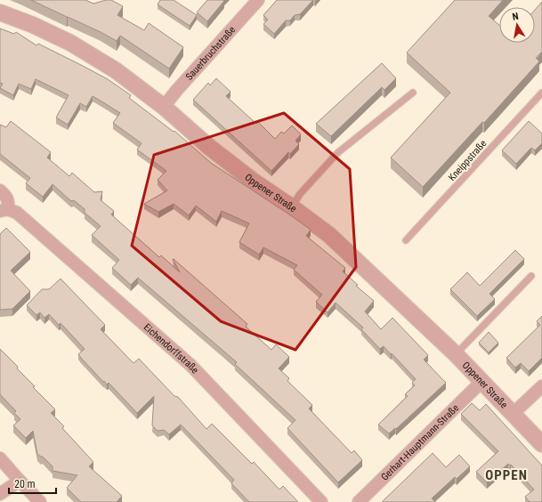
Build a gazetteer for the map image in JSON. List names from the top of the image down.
{
  "streets": {
    "street": [
      "Sauerbruchstraße",
      "Oppener Straße",
      "Eichendorffstraße",
      "Gerhart-Hauptmann-Straße"
    ],
    "lane": ["Kneippstraße"]
  },
  "crossings": [
    ["Sauerbruchstraße", "Oppener Straße"],
    ["Oppener Straße", "Gerhart-Hauptmann-Straße"]
  ],
  "districts": ["OPPEN"],
  "scale_bar": "20 m",
  "north": "top"
}
